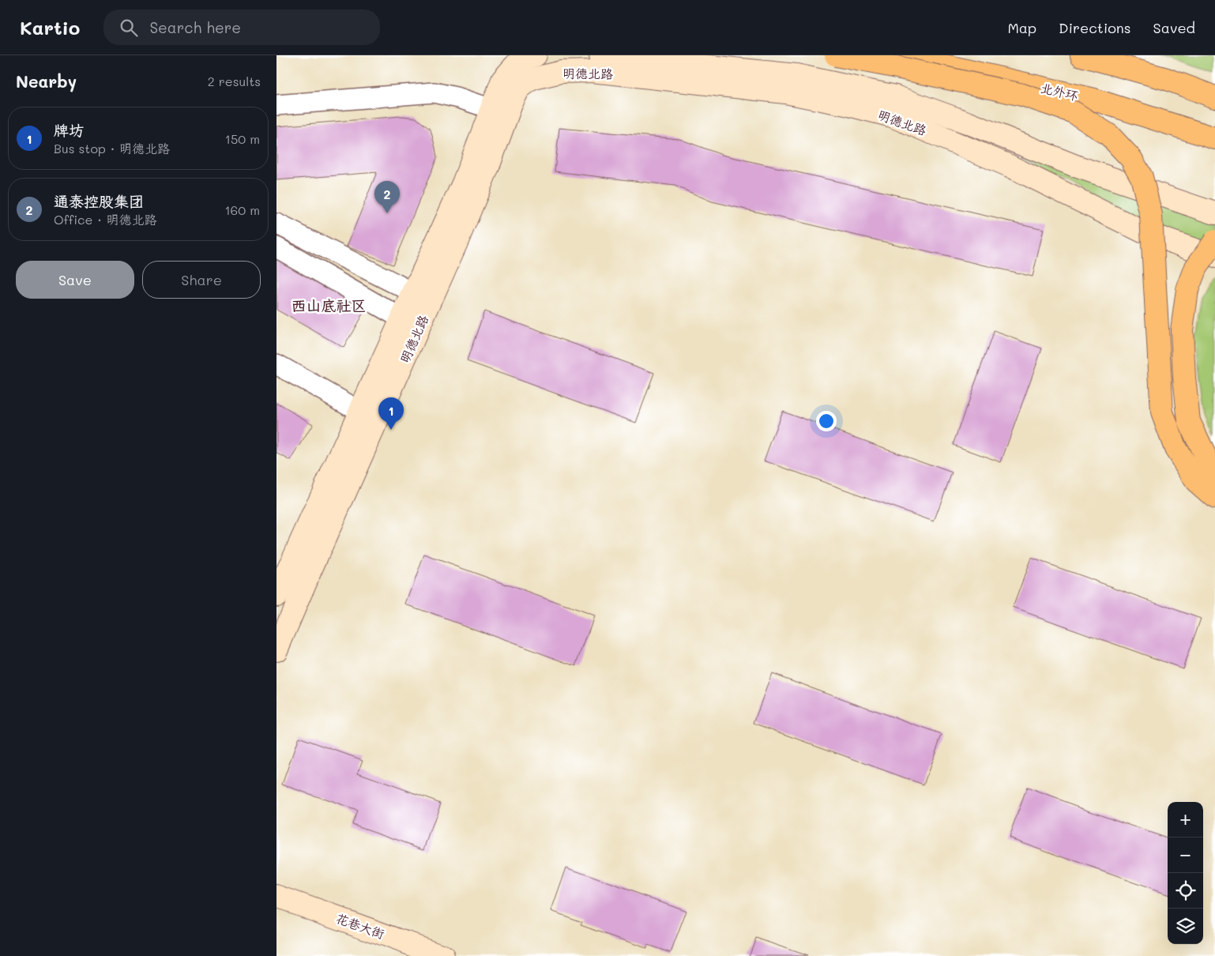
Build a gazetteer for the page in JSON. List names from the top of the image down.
{
  "streets": {
    "highway": ["北外环"],
    "main road": ["明德北路", "花巷大街"]
  },
  "districts": ["西山底社区"],
  "page": {
    "header": "Kartio",
    "search": "Search here",
    "nav": ["Map", "Directions", "Saved"],
    "heading": ["Nearby", "2 results"],
    "list": [
      {
        "mark": "1",
        "name": "牌坊",
        "note": "Bus stop · 明德北路",
        "value": "150 m"
      },
      {
        "mark": "2",
        "name": "通泰控股集团",
        "note": "Office · 明德北路",
        "value": "160 m"
      }
    ],
    "pins": ["2", "1"],
    "buttons": ["Save", "Share"],
    "map_buttons": ["+", "−"]
  }
}
